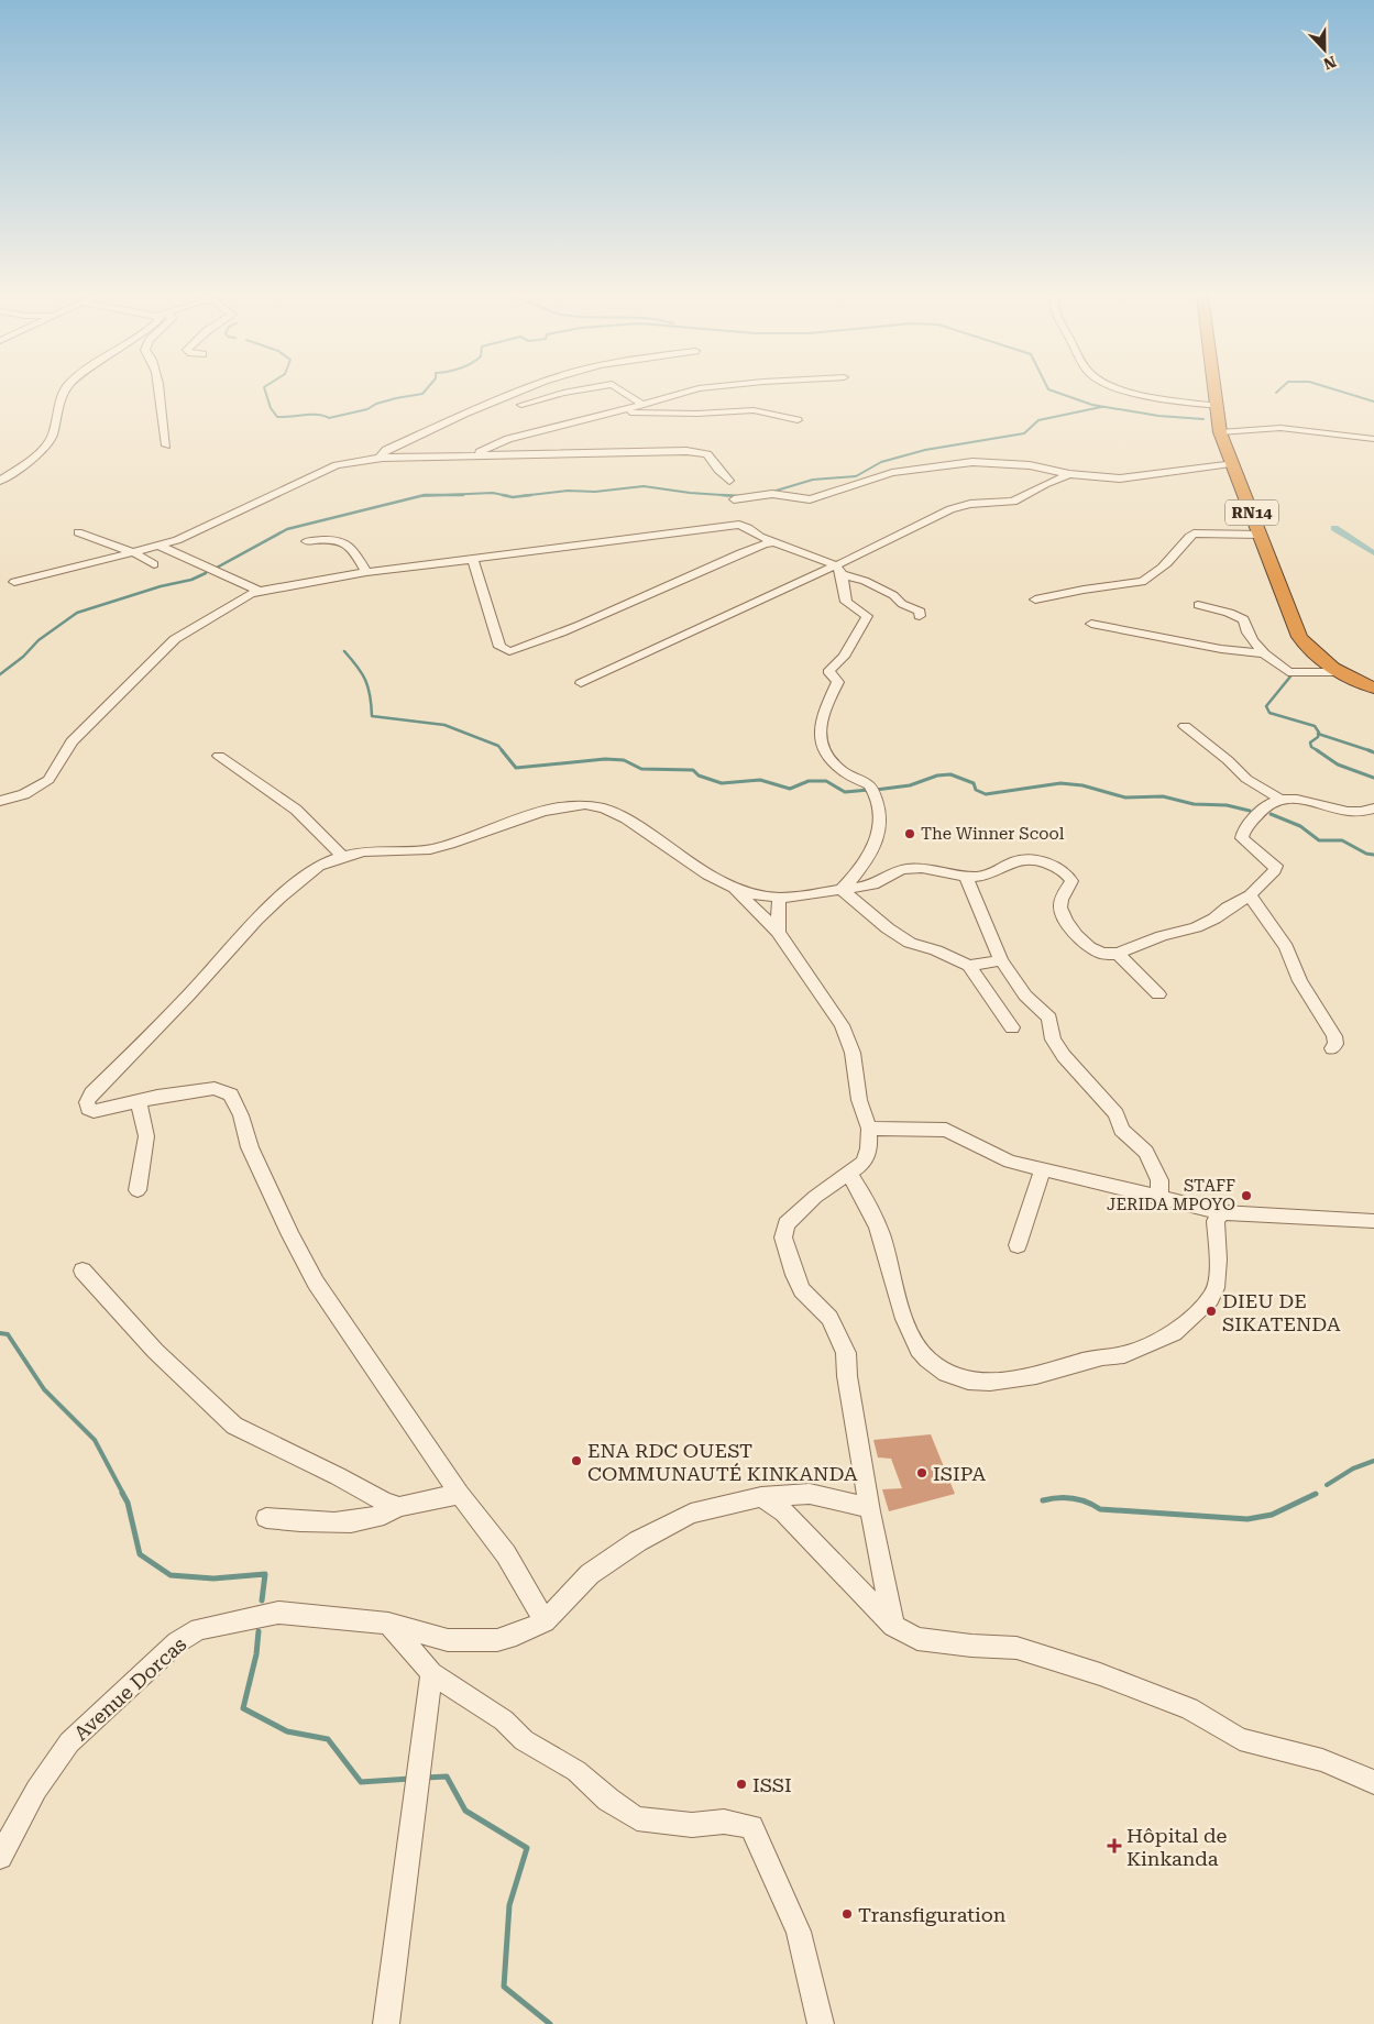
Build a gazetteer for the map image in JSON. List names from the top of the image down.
{
  "streets": {
    "highway": ["RN14"],
    "street": ["Avenue Dorcas"]
  },
  "places": {
    "other": [
      "The Winner Scool",
      "STAFF JERIDA MPOYO",
      "DIEU DE SIKATENDA",
      "ENA RDC OUEST COMMUNAUTÉ KINKANDA",
      "ISIPA",
      "ISSI",
      "Transfiguration"
    ],
    "health": ["Hôpital de Kinkanda"]
  },
  "north": "bottom"
}
